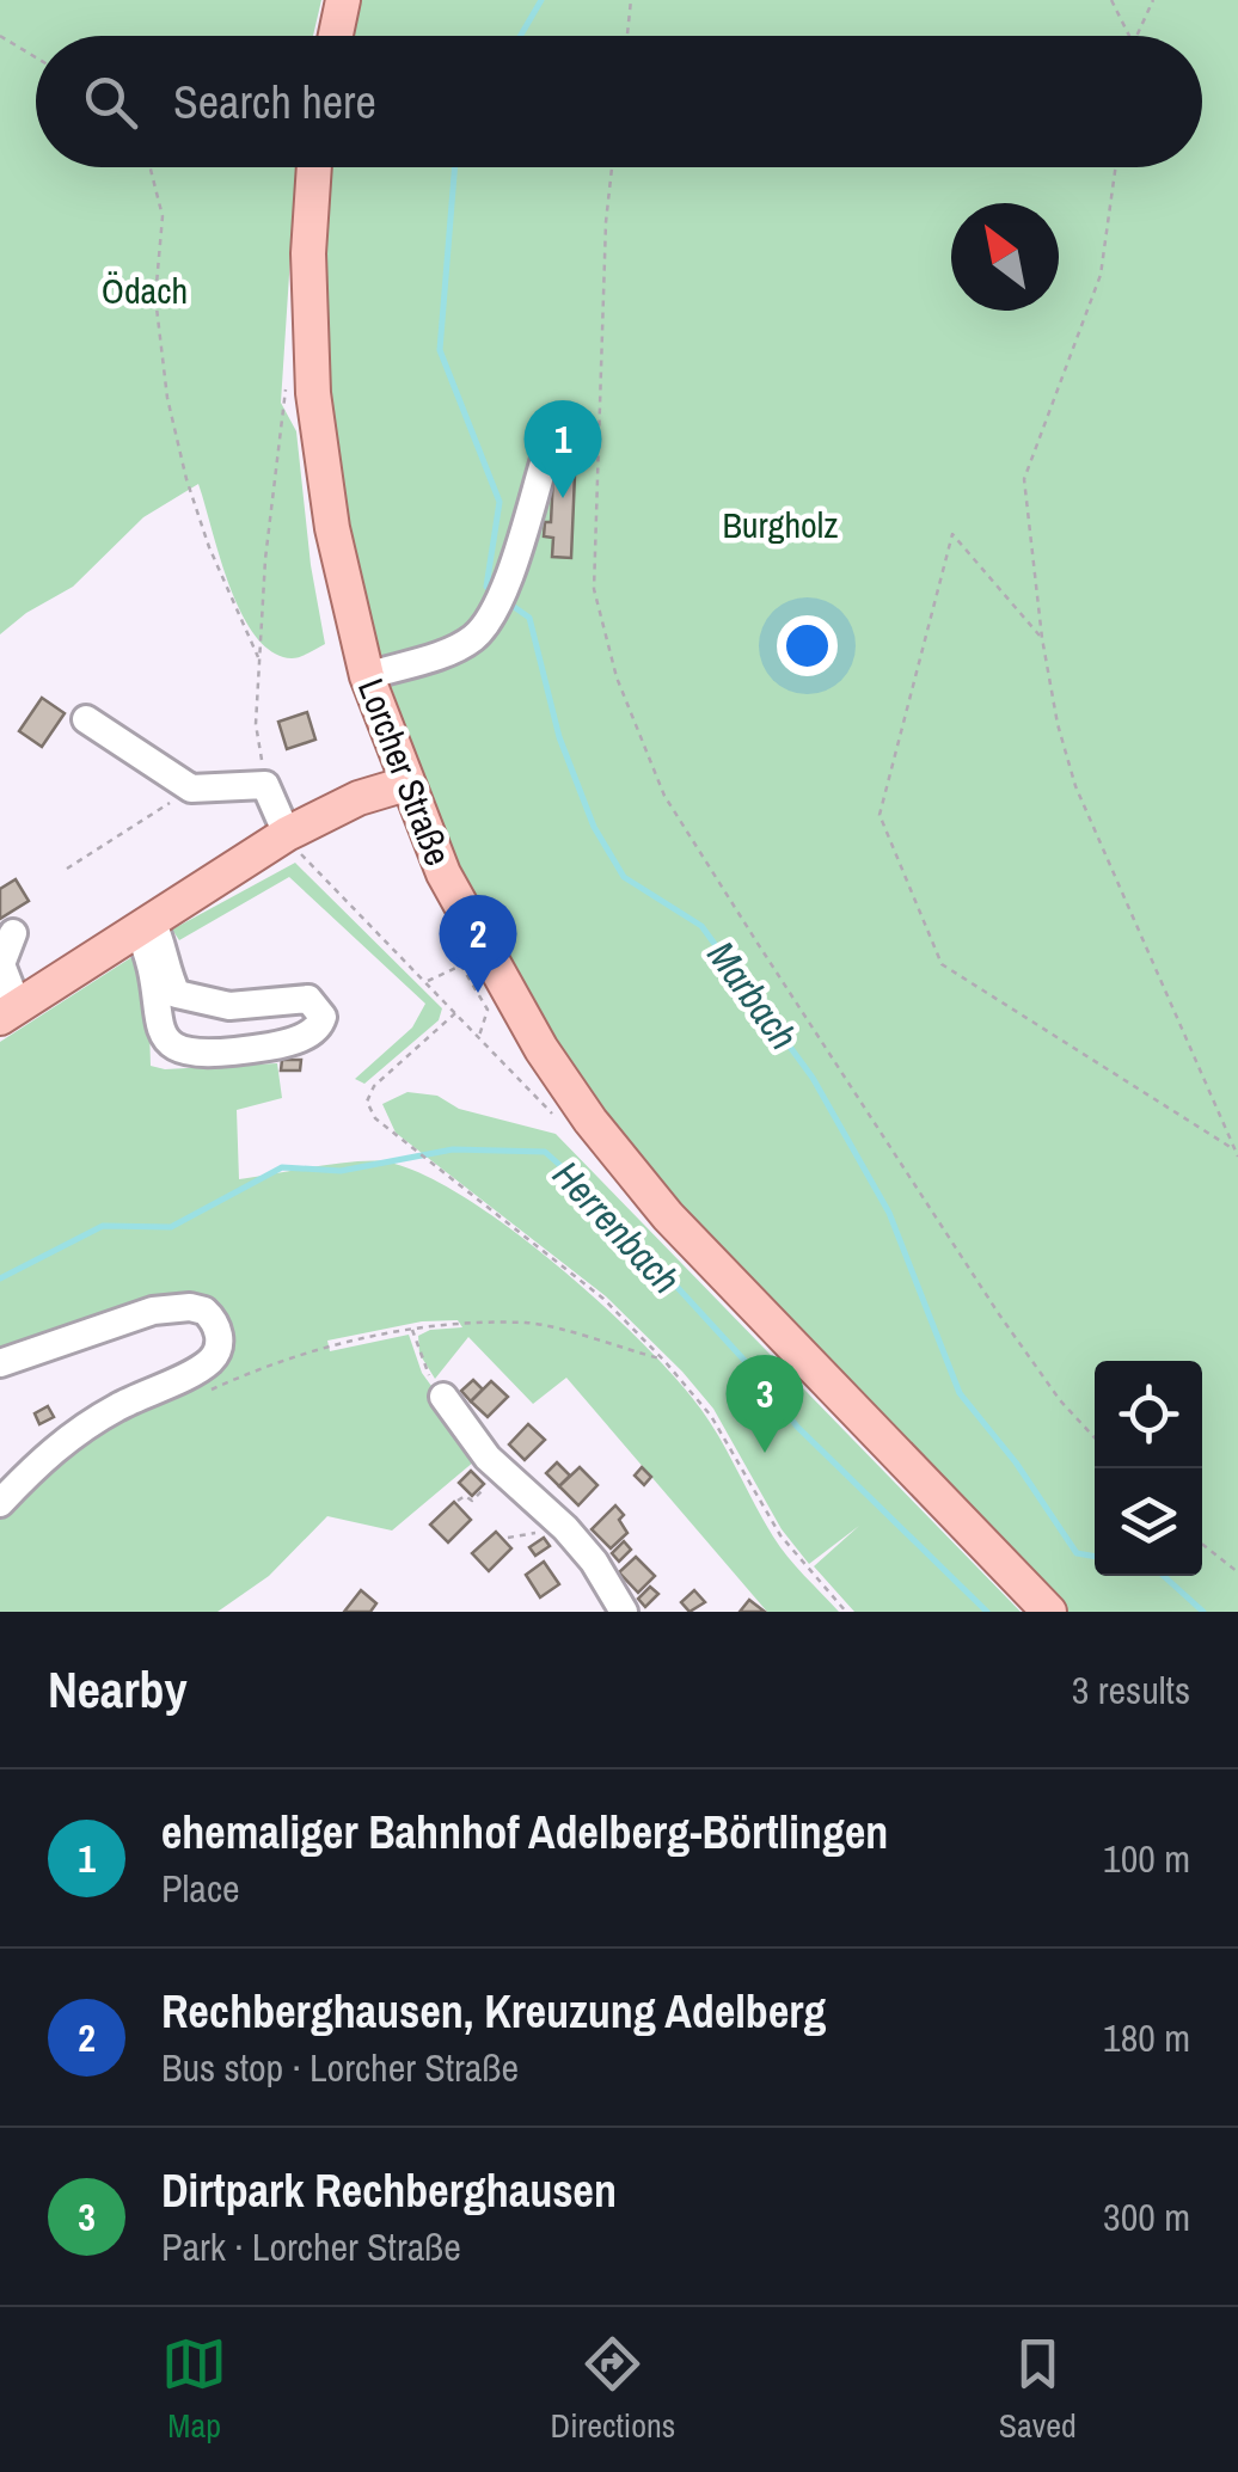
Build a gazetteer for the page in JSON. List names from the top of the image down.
{
  "streets": {
    "main road": ["Lorcher Straße"]
  },
  "water": ["Marbach", "Herrenbach"],
  "parks": ["Ödach", "Burgholz"],
  "north": "top left",
  "page": {
    "search": "Search here",
    "pins": ["1", "2", "3"],
    "heading": ["Nearby", "3 results"],
    "list": [
      {
        "mark": "1",
        "name": "ehemaliger Bahnhof Adelberg-Börtlingen",
        "note": "Place",
        "value": "100 m"
      },
      {
        "mark": "2",
        "name": "Rechberghausen, Kreuzung Adelberg",
        "note": "Bus stop · Lorcher Straße",
        "value": "180 m"
      },
      {
        "mark": "3",
        "name": "Dirtpark Rechberghausen",
        "note": "Park · Lorcher Straße",
        "value": "300 m"
      }
    ],
    "nav": ["Map", "Directions", "Saved"]
  }
}
